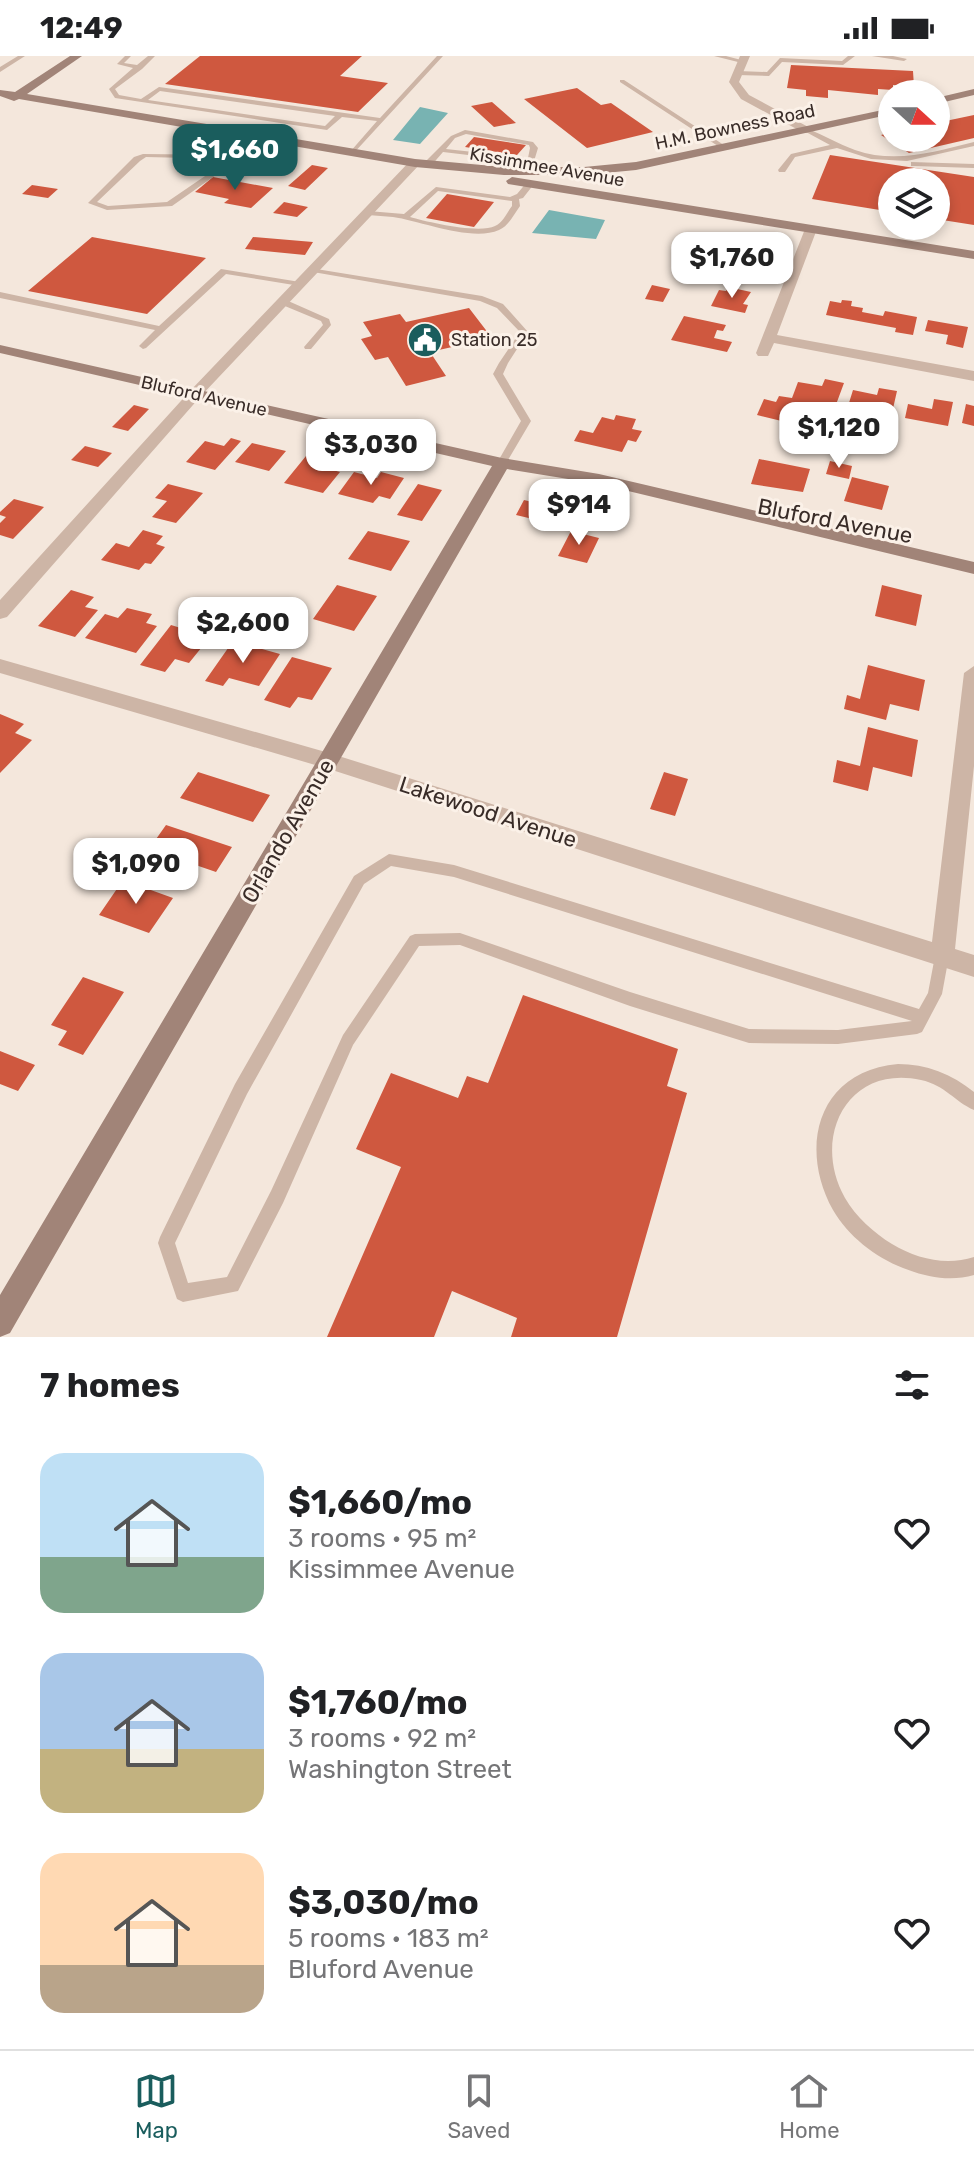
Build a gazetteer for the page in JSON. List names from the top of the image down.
{
  "streets": {
    "street": [
      "H.M. Bowness Road",
      "Kissimmee Avenue",
      "Bluford Avenue",
      "Lakewood Avenue",
      "Orlando Avenue"
    ]
  },
  "crossings": [
    ["H.M. Bowness Road", "Kissimmee Avenue"],
    ["Bluford Avenue", "Orlando Avenue"],
    ["Lakewood Avenue", "Orlando Avenue"]
  ],
  "places": {
    "public building": ["Station 25"]
  },
  "north": "right",
  "page": {
    "status": "12:49",
    "price": [
      "$1,660",
      "$1,760",
      "$1,120",
      "$3,030",
      "$914",
      "$2,600",
      "$1,090"
    ],
    "heading": "7 homes",
    "list": [
      {
        "name": "$1,660/mo",
        "note": "3 rooms · 95 m² · Kissimmee Avenue"
      },
      {
        "name": "$1,760/mo",
        "note": "3 rooms · 92 m² · Washington Street"
      },
      {
        "name": "$3,030/mo",
        "note": "5 rooms · 183 m² · Bluford Avenue"
      }
    ],
    "tabs": ["Map", "Saved", "Home"]
  }
}
